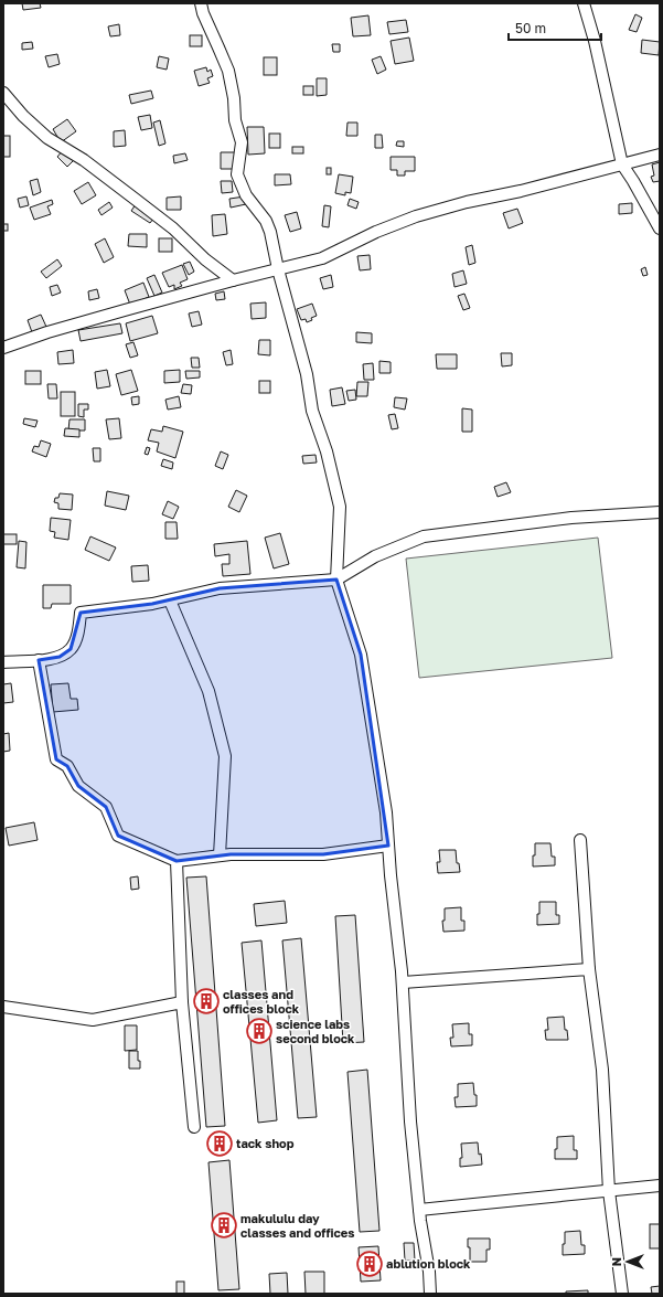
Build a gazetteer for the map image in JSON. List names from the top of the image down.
{
  "places": {
    "building": [
      "classes and offices block",
      "science labs second block",
      "tack shop",
      "makululu day classes and offices",
      "ablution block"
    ]
  },
  "scale_bar": "50 m",
  "north": "left"
}
